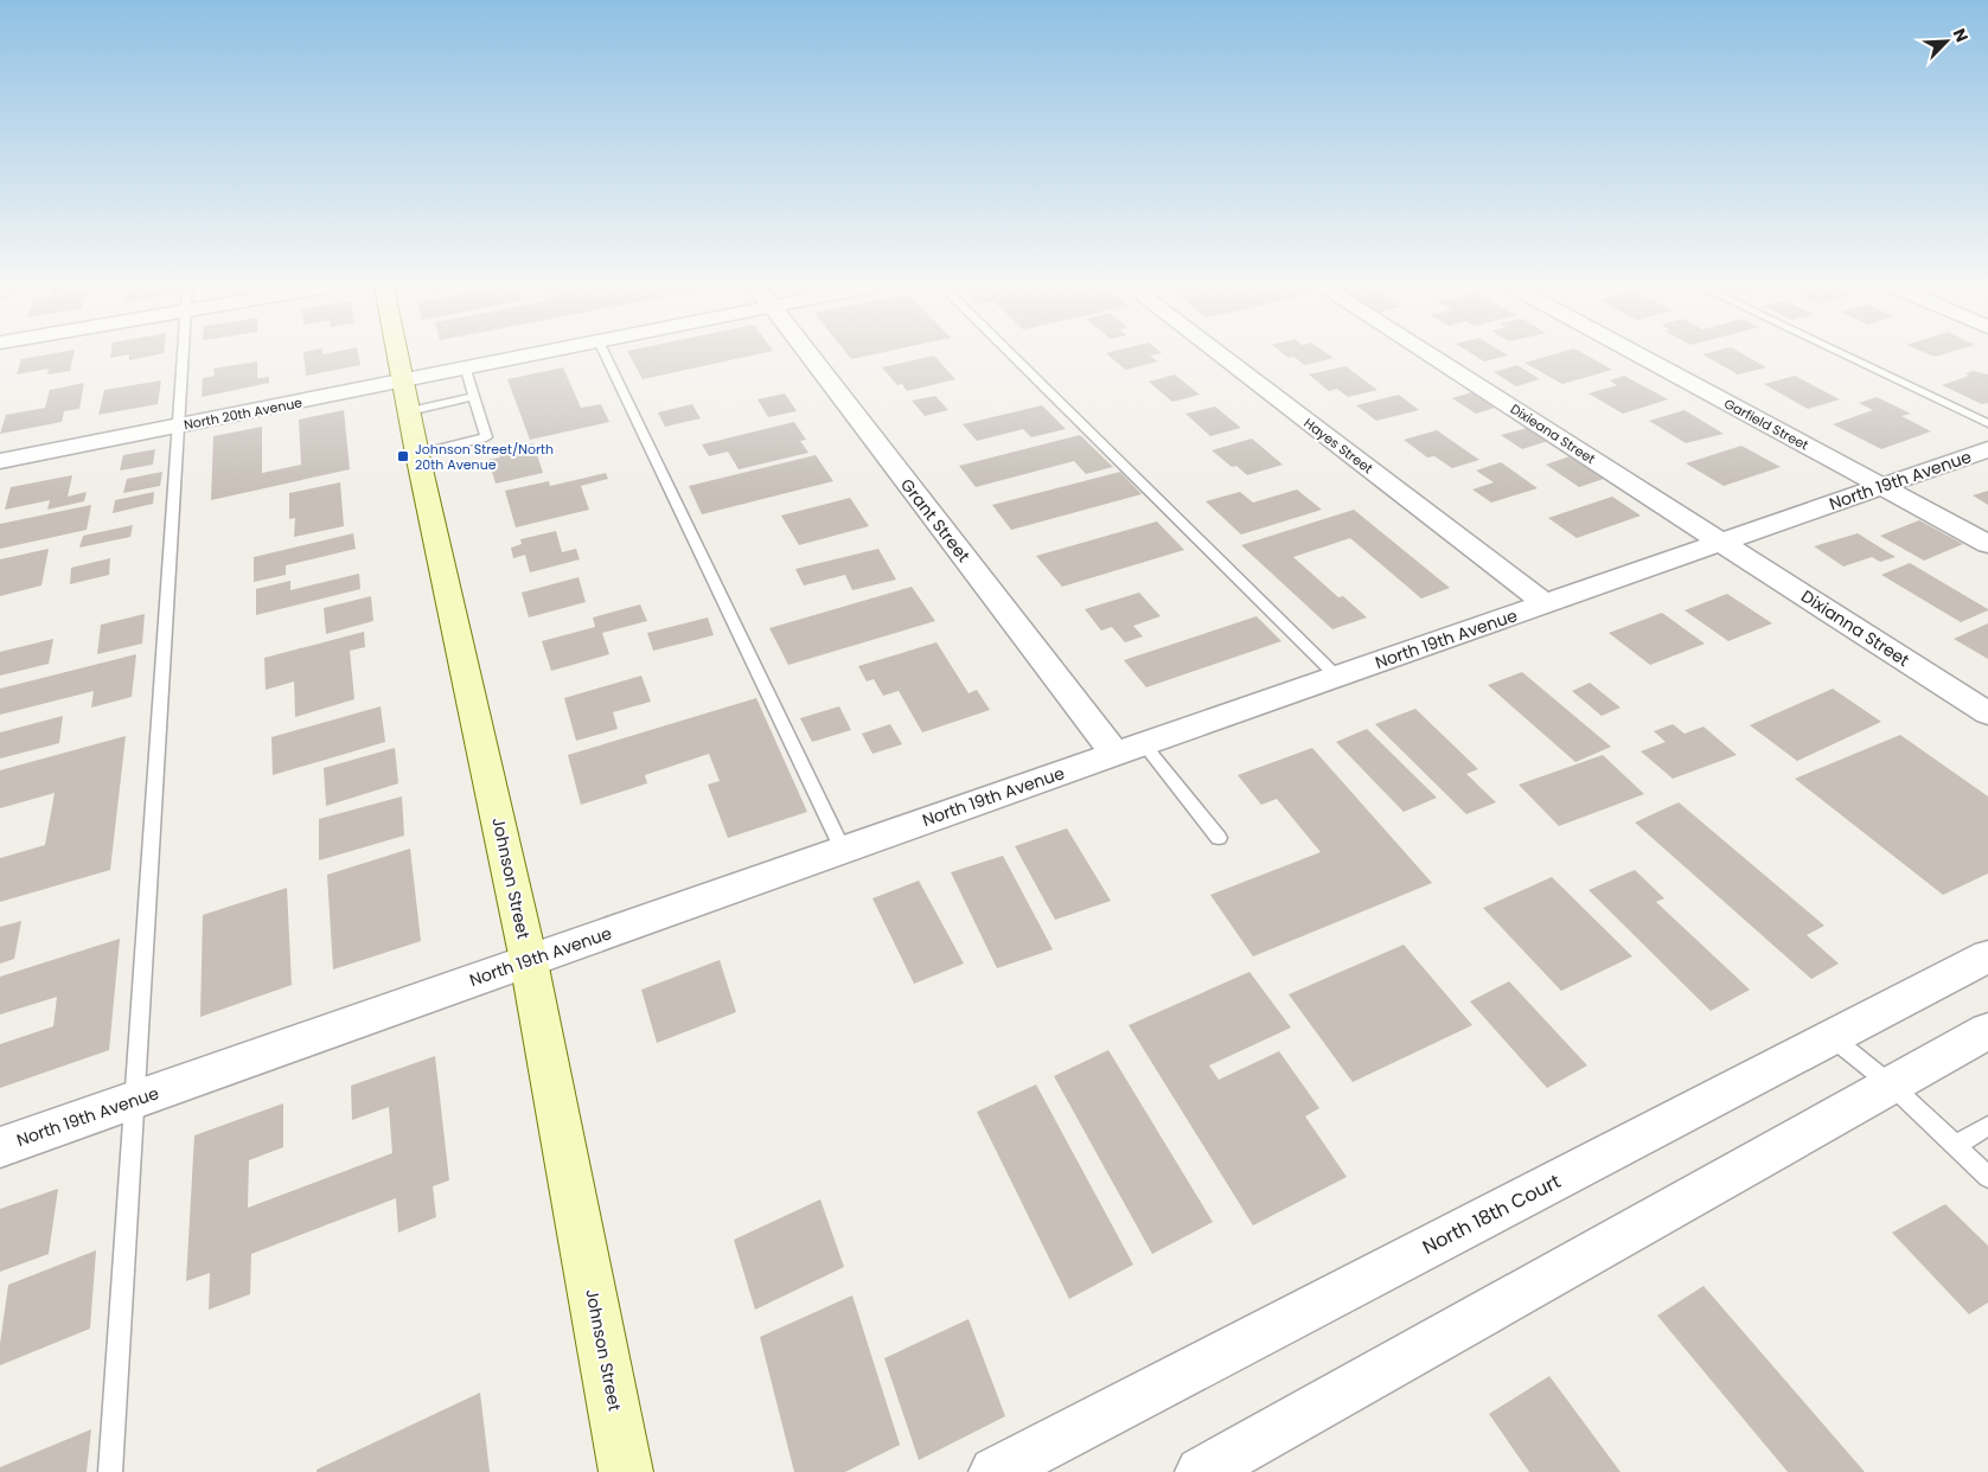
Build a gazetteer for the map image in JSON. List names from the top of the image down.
{
  "streets": {
    "street": [
      "North 20th Avenue",
      "Garfield Street",
      "Dixieana Street",
      "Hayes Street",
      "North 19th Avenue",
      "Grant Street",
      "Dixianna Street",
      "Johnson Street",
      "North 18th Court"
    ]
  },
  "crossings": [
    ["North 20th Avenue", "Johnson Street"],
    ["Garfield Street", "North 19th Avenue"],
    ["Dixieana Street", "North 19th Avenue"],
    ["Dixieana Street", "Dixianna Street"],
    ["Hayes Street", "North 19th Avenue"],
    ["North 19th Avenue", "Grant Street"],
    ["North 19th Avenue", "Dixianna Street"],
    ["North 19th Avenue", "Johnson Street"]
  ],
  "places": {
    "transit": ["Johnson Street/North 20th Avenue"]
  },
  "north": "top right"
}
